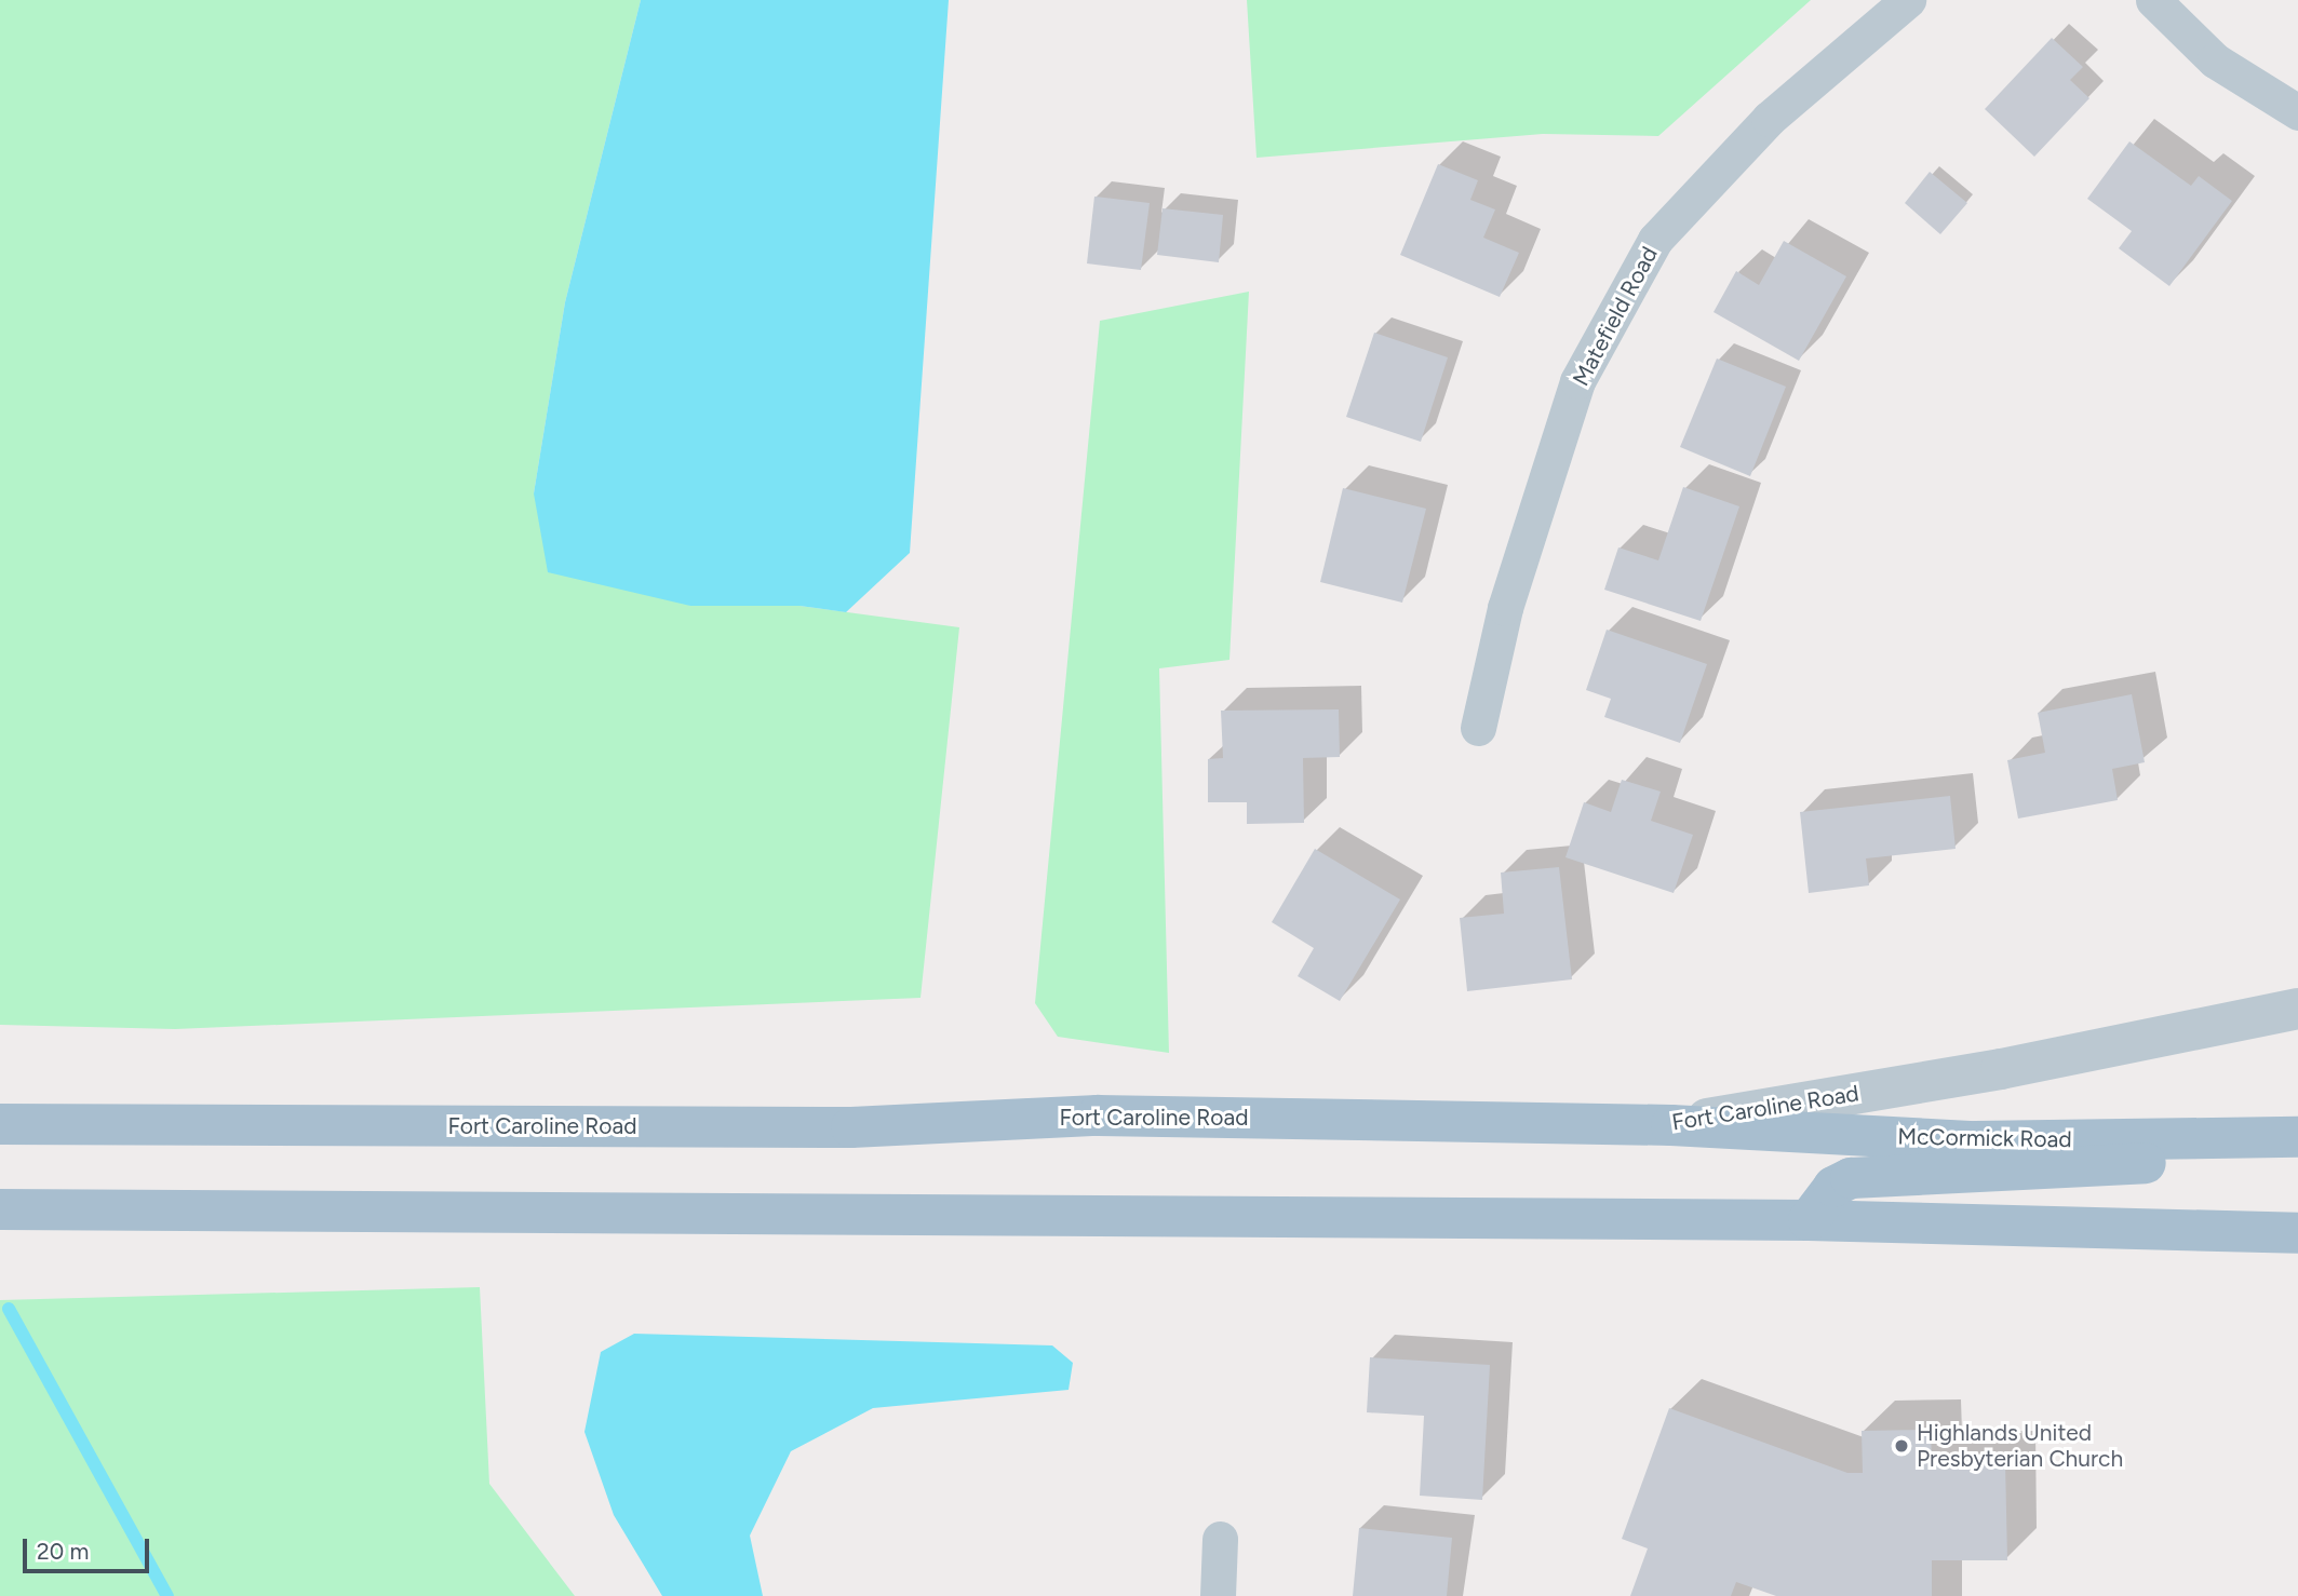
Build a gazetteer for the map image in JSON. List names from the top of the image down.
{
  "streets": {
    "main road": ["Fort Caroline Road", "McCormick Road"],
    "street": ["Matefield Road"]
  },
  "crossings": [
    ["Fort Caroline Road", "McCormick Road"]
  ],
  "places": ["Highlands United Presbyterian Church"],
  "scale_bar": "20 m"
}
